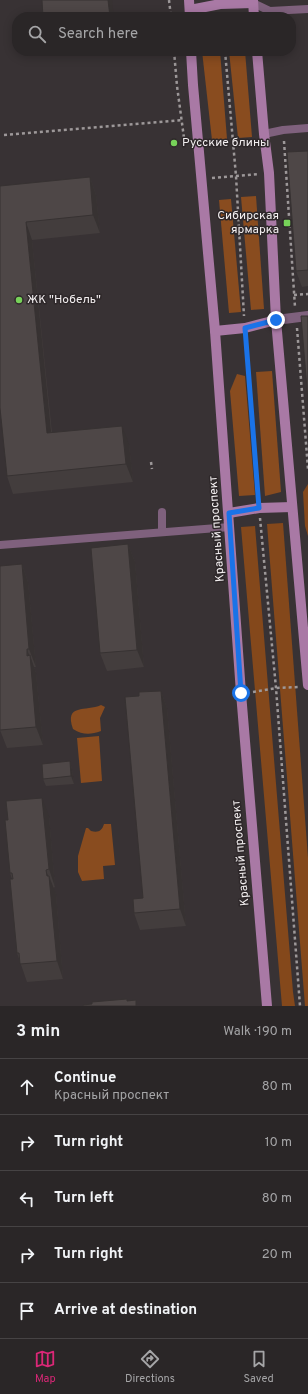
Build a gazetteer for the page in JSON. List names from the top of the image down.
{
  "streets": {
    "main road": ["Красный проспект"]
  },
  "places": {
    "other": ["Русские блины", "ЖК \"Нобель\""],
    "transit": ["Сибирская ярмарка"]
  },
  "page": {
    "search": "Search here",
    "heading": ["3 min", "Walk · 190 m"],
    "list": [
      ["Continue", "Красный проспект", "80 m"],
      ["Turn right", "10 m"],
      ["Turn left", "80 m"],
      ["Turn right", "20 m"],
      "Arrive at destination"
    ],
    "nav": ["Map", "Directions", "Saved"]
  }
}
